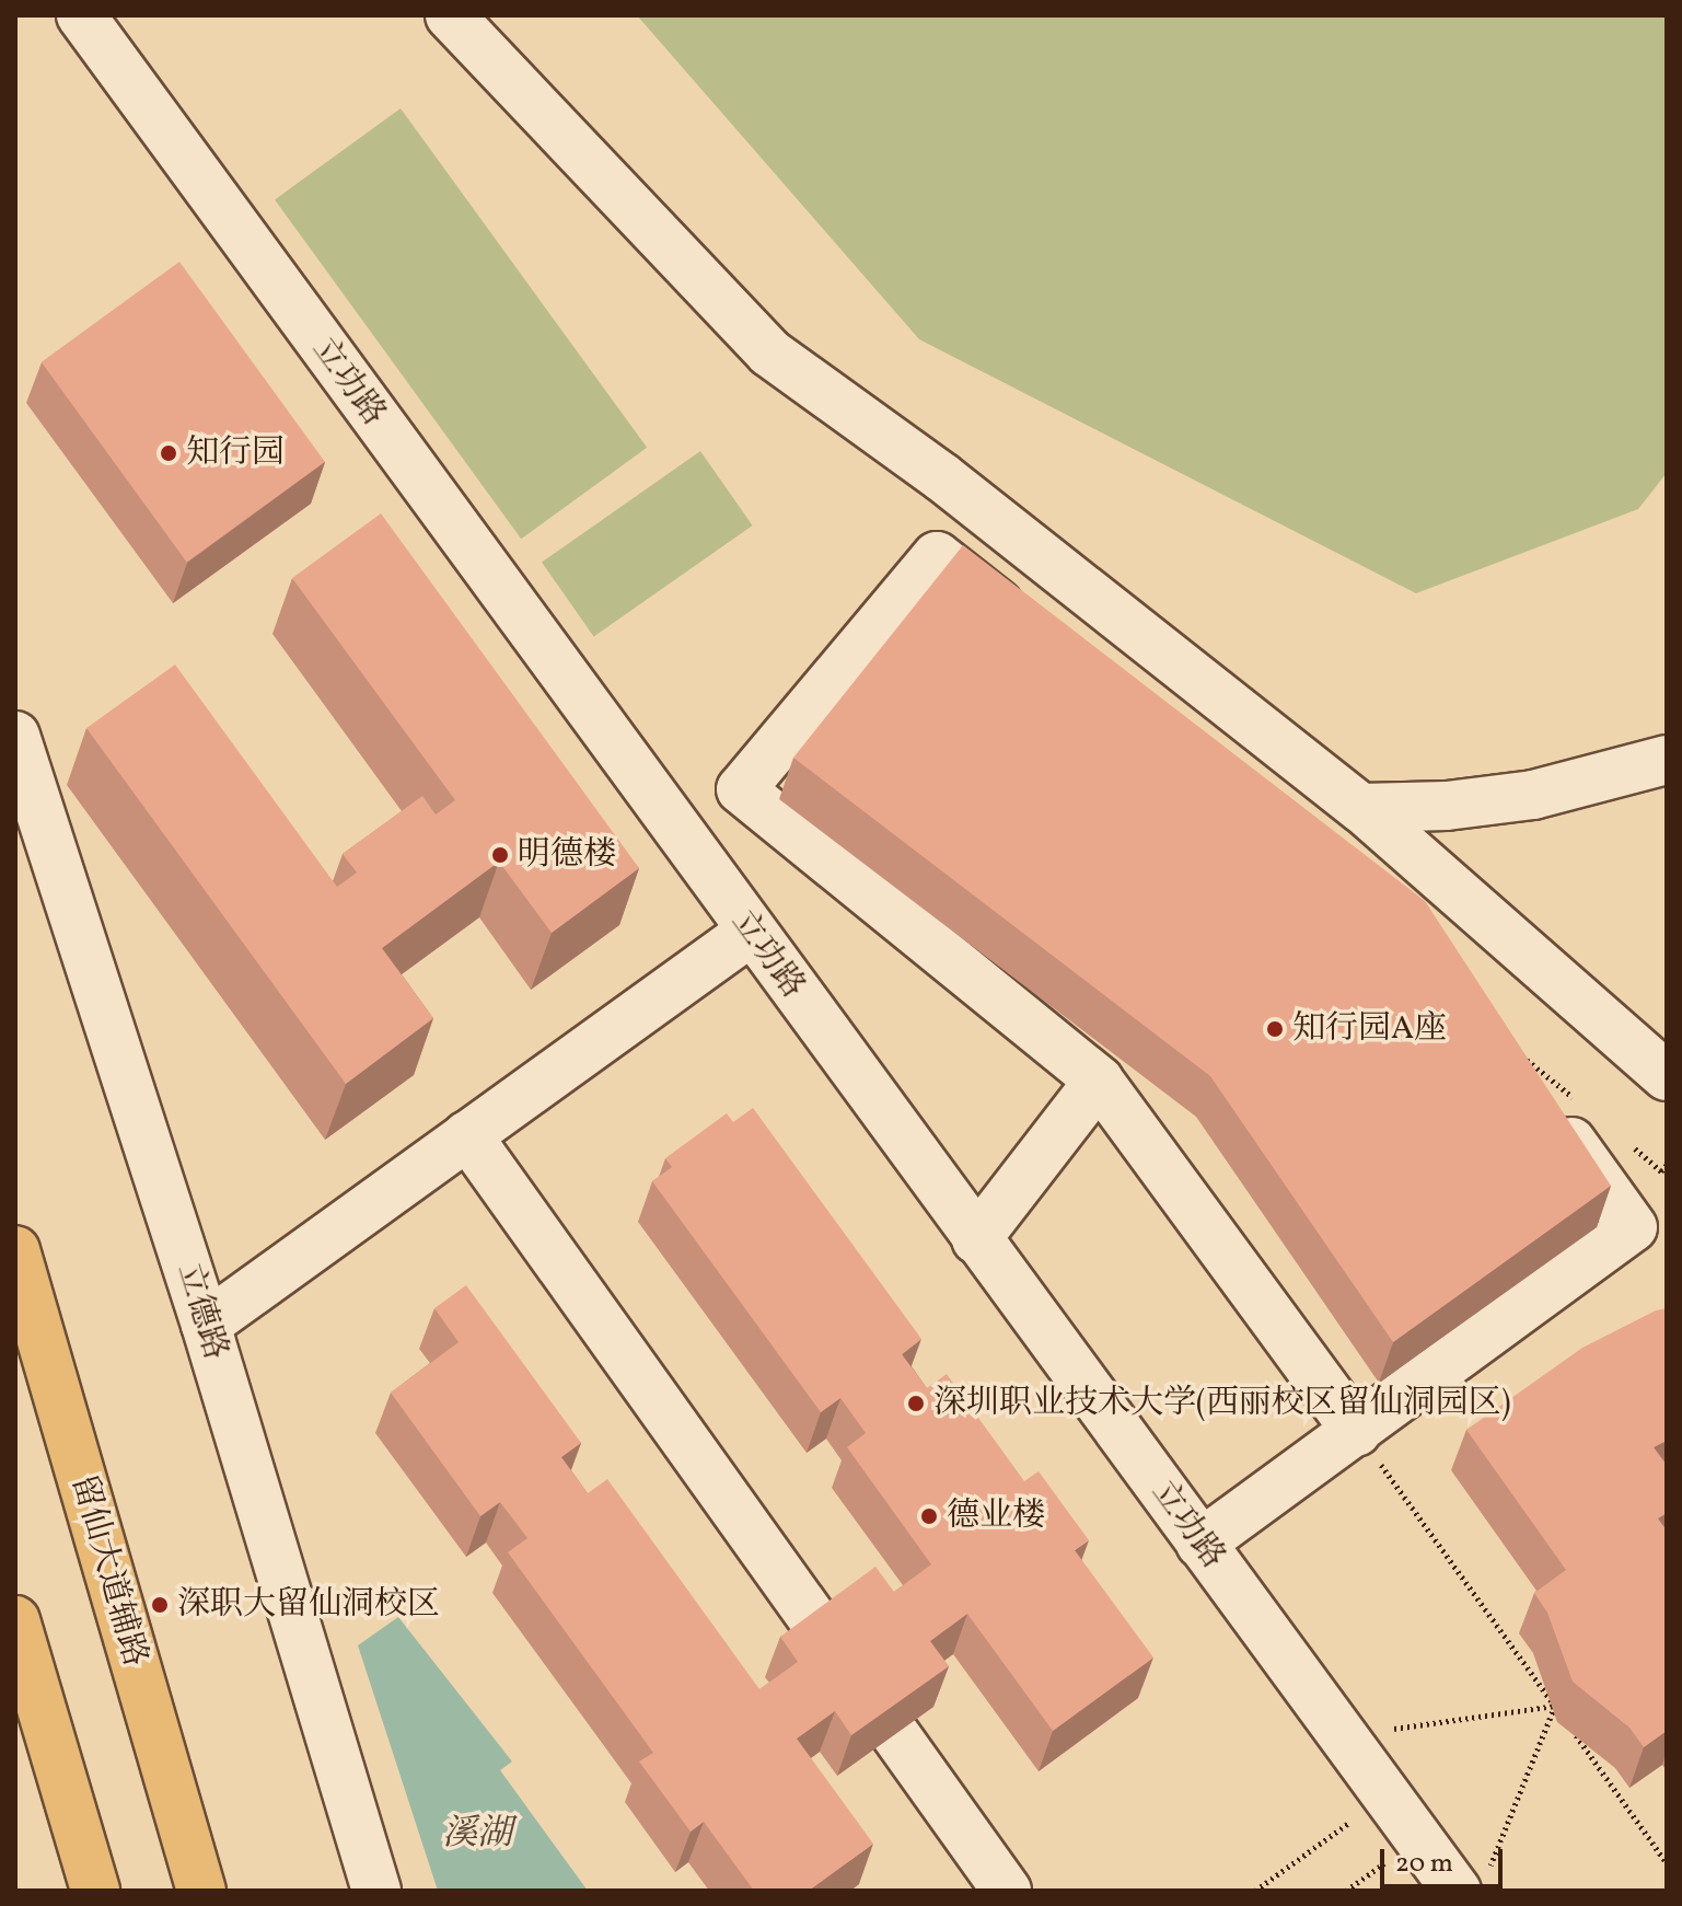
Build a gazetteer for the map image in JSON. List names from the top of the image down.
{
  "streets": {
    "main road": ["留仙大道辅路"],
    "street": ["立功路", "立德路"]
  },
  "water": ["溪湖"],
  "places": [
    "知行园",
    "明德楼",
    "知行园A座",
    "深圳职业技术大学(西丽校区留仙洞园区)",
    "德业楼",
    "深职大留仙洞校区"
  ],
  "scale_bar": "20 m"
}
